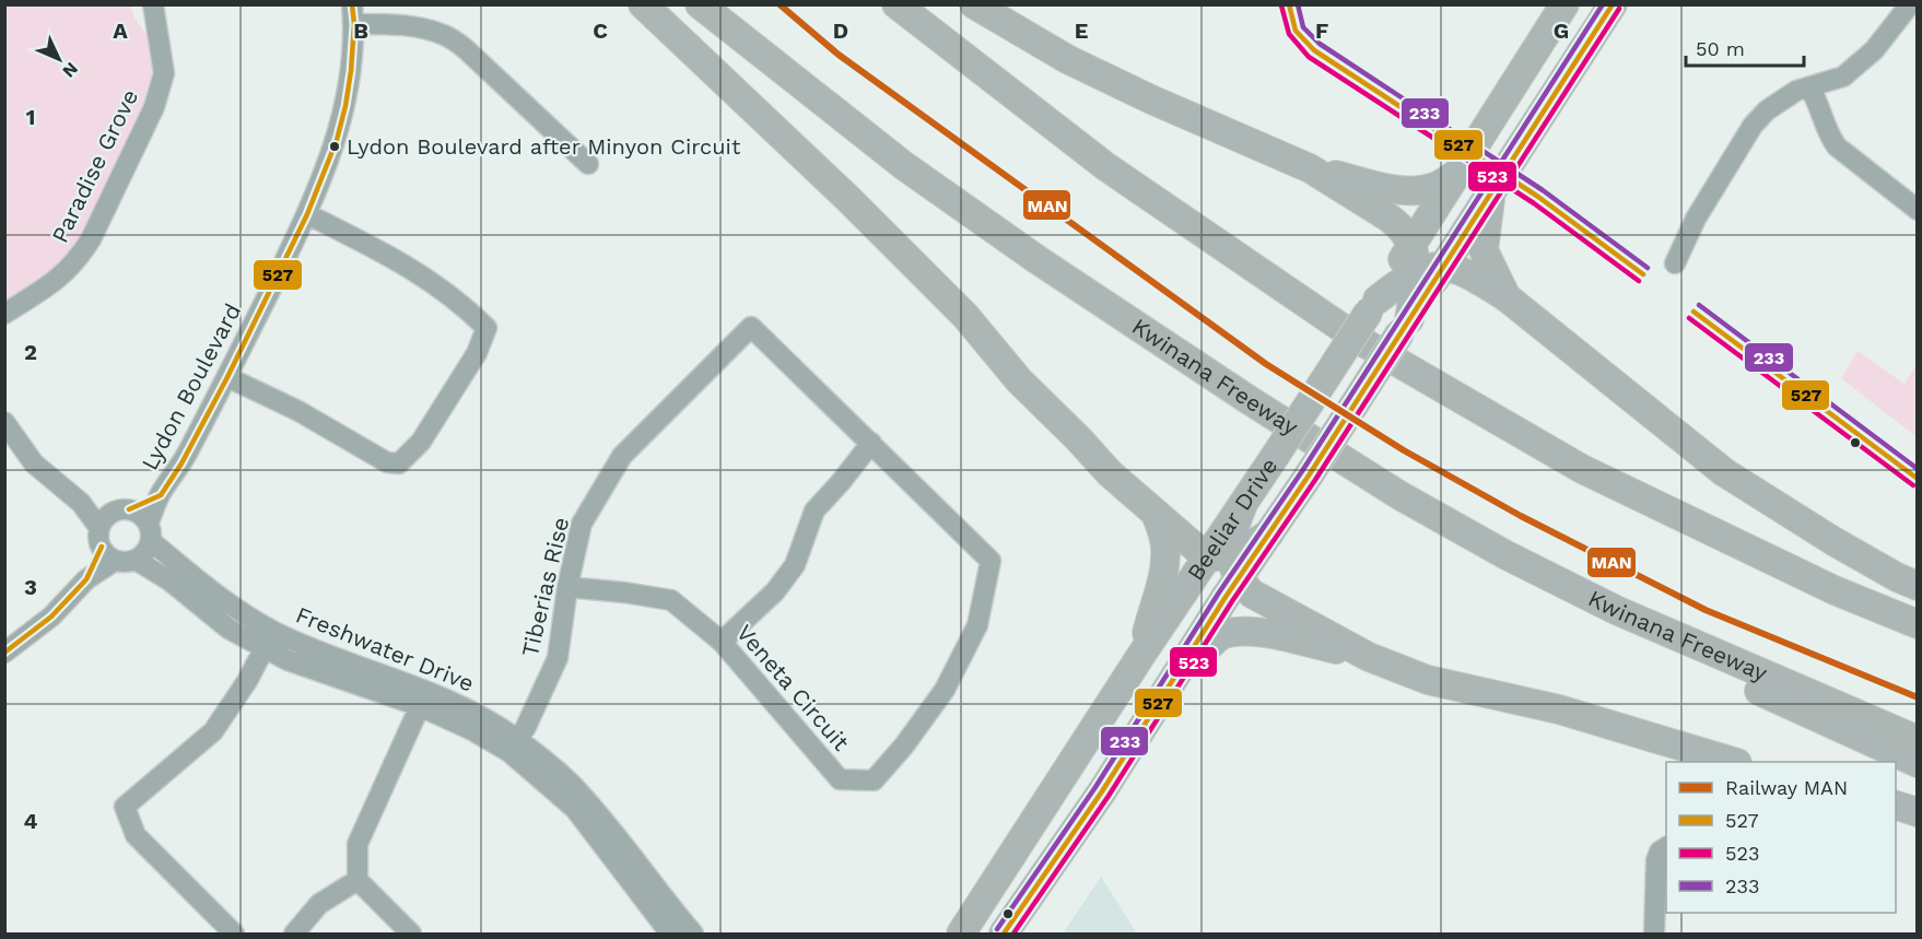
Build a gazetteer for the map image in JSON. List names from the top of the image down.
{
  "streets": {
    "highway": ["Kwinana Freeway", "Beeliar Drive"],
    "street": [
      "Paradise Grove",
      "Lydon Boulevard",
      "Tiberias Rise",
      "Freshwater Drive",
      "Veneta Circuit"
    ]
  },
  "crossings": [
    ["Lydon Boulevard", "Freshwater Drive"],
    ["Tiberias Rise", "Freshwater Drive"],
    ["Tiberias Rise", "Veneta Circuit"]
  ],
  "places": ["Lydon Boulevard after Minyon Circuit"],
  "lines": [
    "rail line MAN",
    "transit line 527",
    "transit line 233",
    "transit line 523"
  ],
  "legend": [
    "Railway MAN",
    "527",
    "523",
    "233"
  ],
  "scale_bar": "50 m",
  "north": "bottom right",
  "grid": {
    "columns": [
      "A",
      "B",
      "C",
      "D",
      "E",
      "F",
      "G"
    ],
    "rows": [
      "1",
      "2",
      "3",
      "4"
    ]
  }
}
